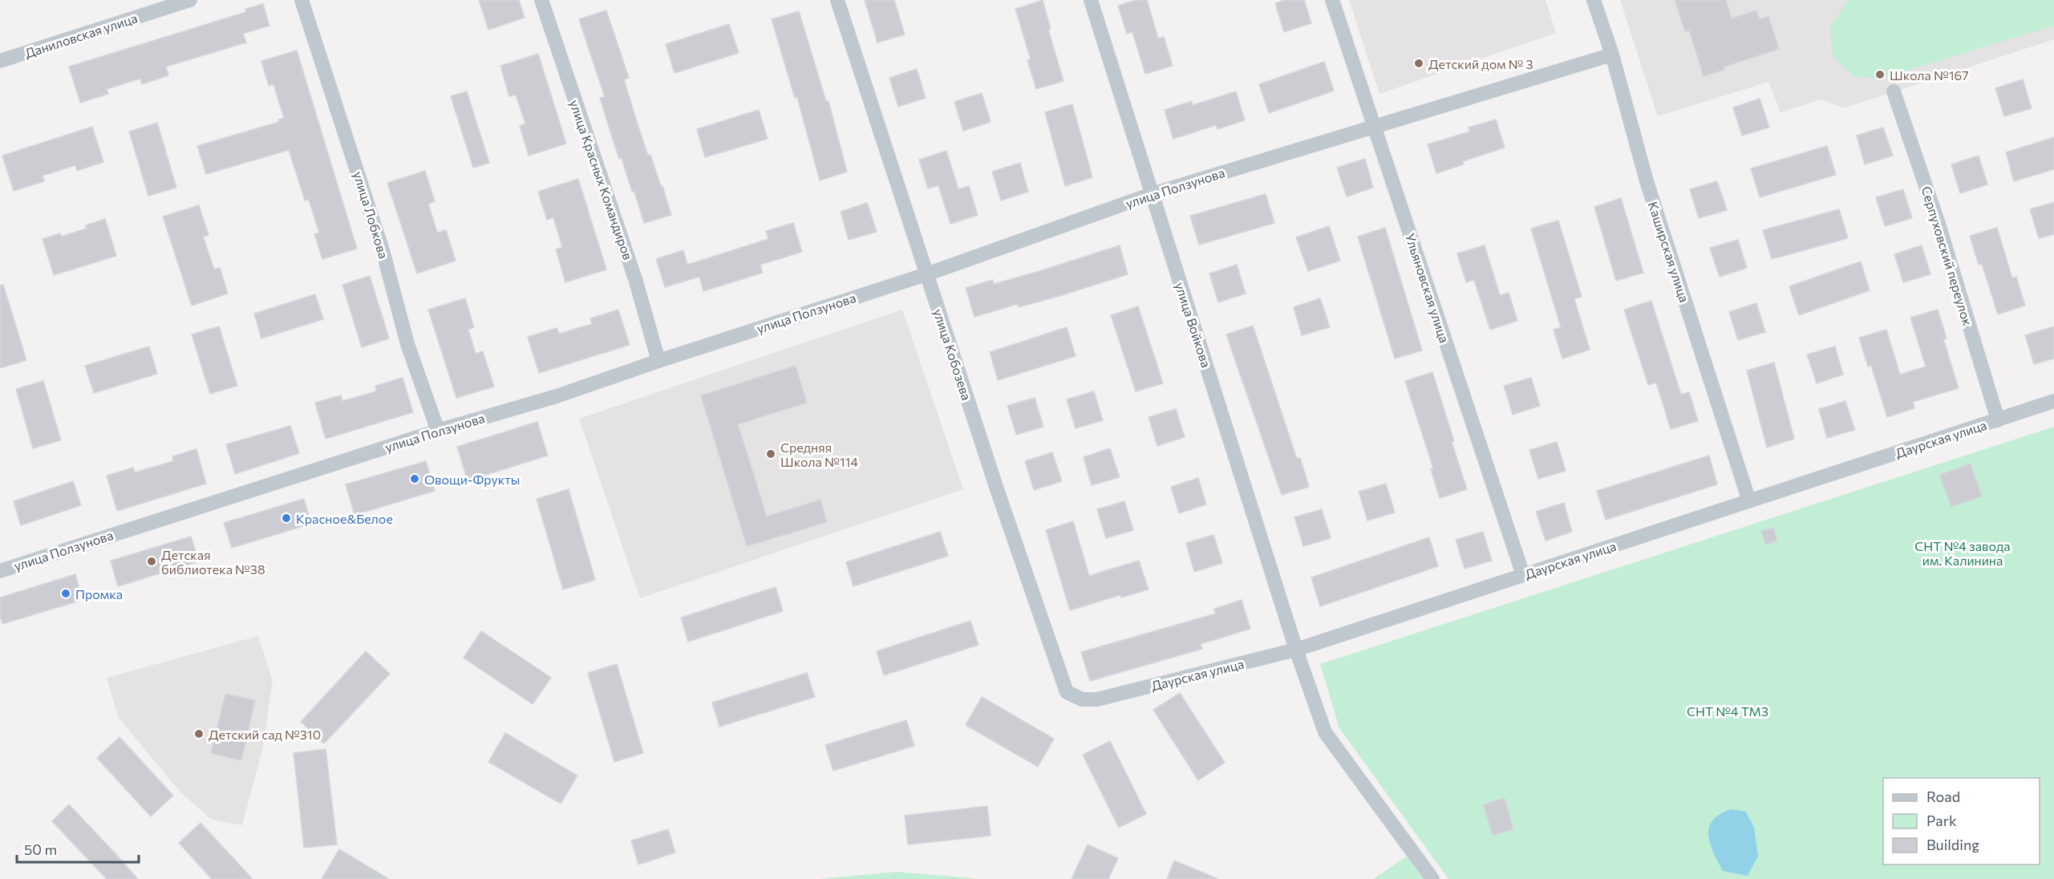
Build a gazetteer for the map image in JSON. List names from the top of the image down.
{
  "streets": {
    "street": [
      "Даниловская улица",
      "улица Красных Командиров",
      "улица Ползунова",
      "улица Лобкова",
      "Каширская улица",
      "Серпуховский переулок",
      "Ульяновская улица",
      "улица Войкова",
      "улица Кобозева",
      "Даурская улица"
    ]
  },
  "crossings": [
    ["улица Красных Командиров", "улица Ползунова"],
    ["улица Ползунова", "улица Лобкова"],
    ["улица Ползунова", "Каширская улица"],
    ["улица Ползунова", "Ульяновская улица"],
    ["улица Ползунова", "улица Войкова"],
    ["улица Ползунова", "улица Кобозева"],
    ["Каширская улица", "Даурская улица"],
    ["Серпуховский переулок", "Даурская улица"],
    ["Ульяновская улица", "Даурская улица"],
    ["улица Войкова", "Даурская улица"],
    ["улица Кобозева", "Даурская улица"]
  ],
  "parks": ["СНТ №4 завода им. Калинина", "СНТ №4 ТМЗ"],
  "places": [
    "Детский дом № 3",
    "Школа №167",
    "Средняя Школа №114",
    "Овощи-Фрукты",
    "Красное&Белое",
    "Детская библиотека №38",
    "Промка",
    "Детский сад №310"
  ],
  "legend": ["Road", "Park", "Building"],
  "scale_bar": "50 m"
}
